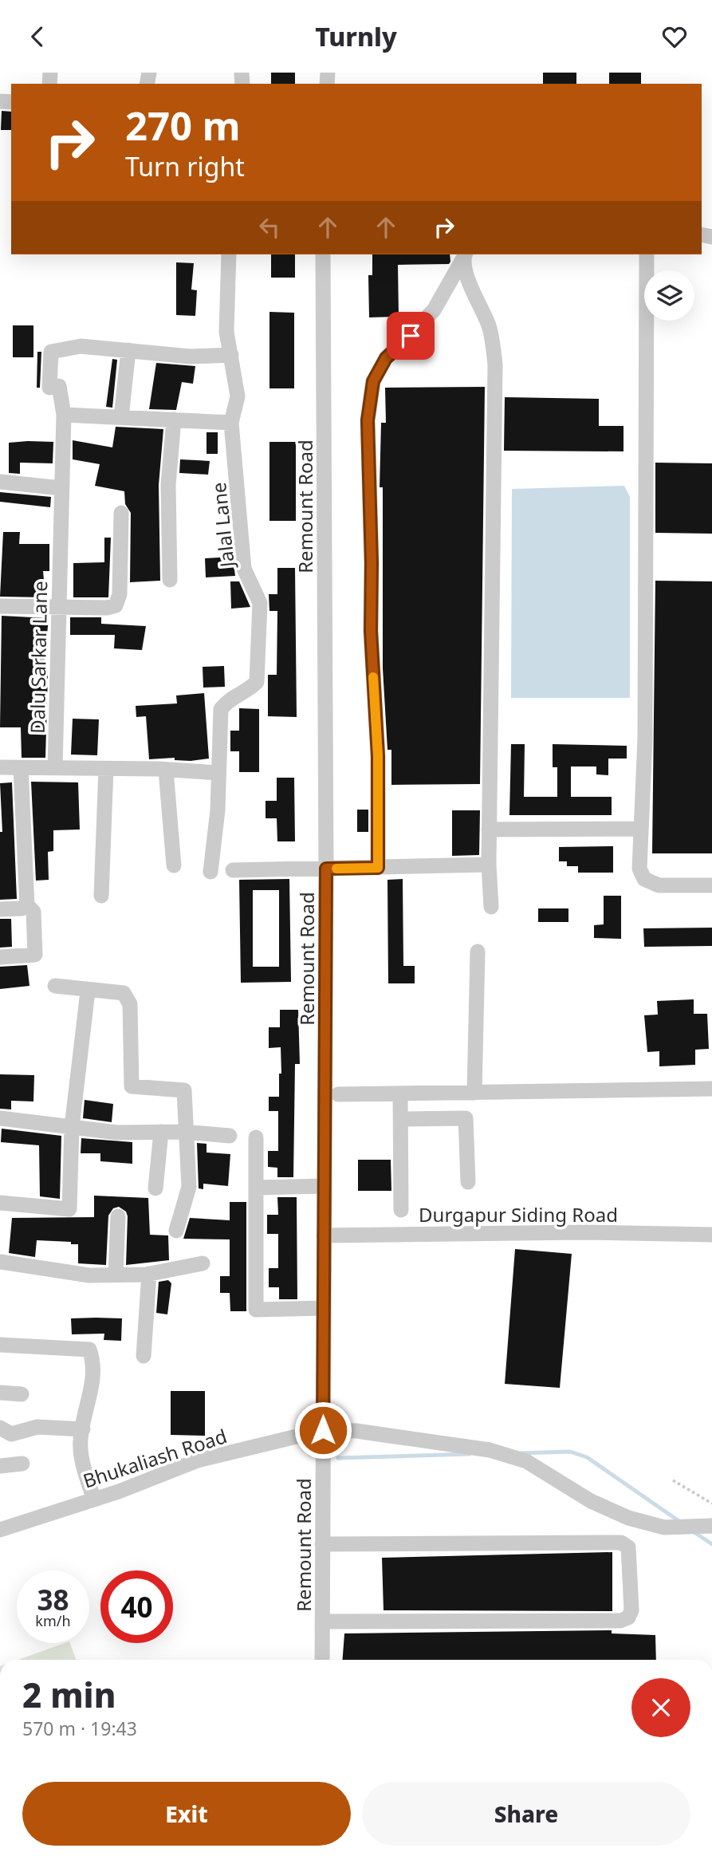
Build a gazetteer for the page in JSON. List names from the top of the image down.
{
  "streets": {
    "street": [
      "Remount Road",
      "Jalal Lane",
      "Dalu Sarkar Lane",
      "Durgapur Siding Road",
      "Bhukaliash Road"
    ]
  },
  "crossings": [
    ["Remount Road", "Durgapur Siding Road"],
    ["Remount Road", "Bhukaliash Road"]
  ],
  "page": {
    "header": "Turnly",
    "turn": ["270 m", "Turn right"],
    "speed": "38 km/h",
    "limit": "40",
    "heading": ["2 min", "570 m · 19:43"],
    "buttons": ["Exit", "Share"]
  }
}
